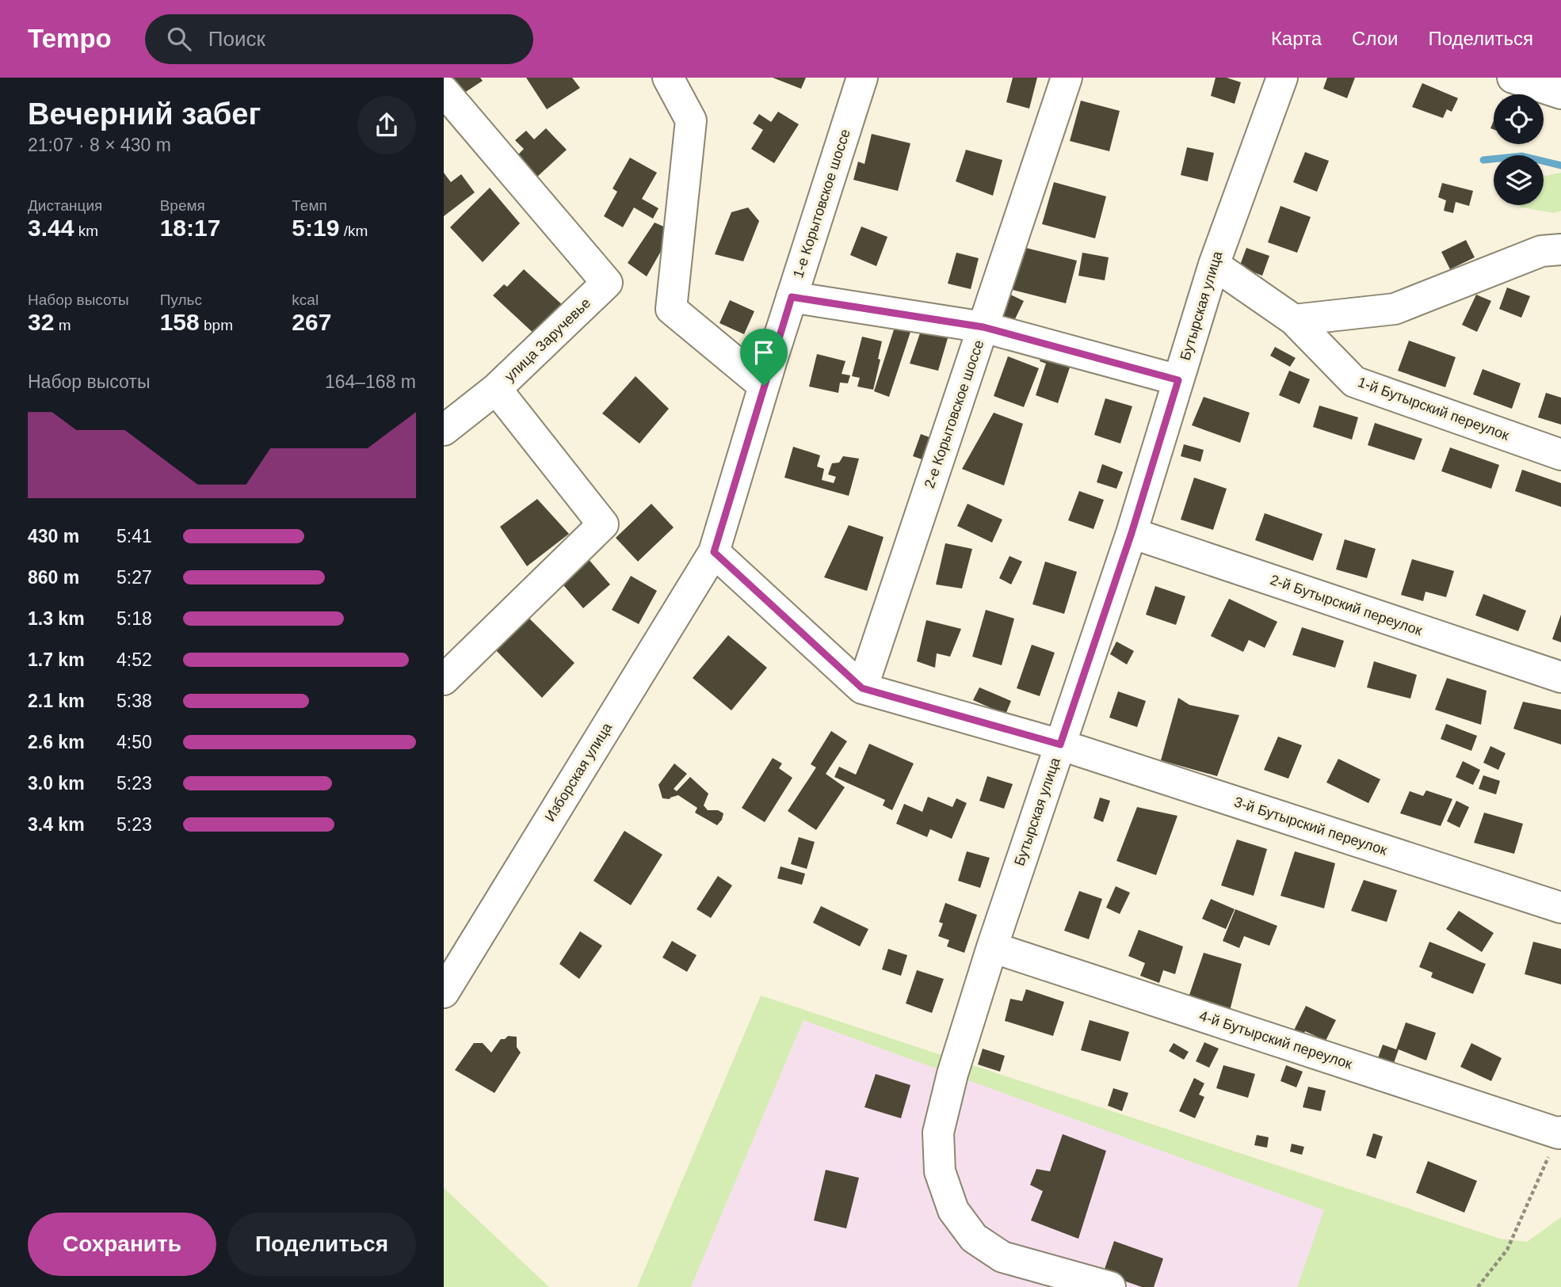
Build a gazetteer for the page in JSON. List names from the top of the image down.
{
  "streets": {
    "street": [
      "1-е Корытовское шоссе",
      "Бутырская улица",
      "улица Заручевье",
      "1-й Бутырский переулок",
      "2-е Корытовское шоссе",
      "2-й Бутырский переулок",
      "Изборская улица",
      "3-й Бутырский переулок",
      "4-й Бутырский переулок"
    ]
  },
  "crossings": [
    ["1-е Корытовское шоссе", "Изборская улица"],
    ["Бутырская улица", "1-й Бутырский переулок"],
    ["Бутырская улица", "2-й Бутырский переулок"],
    ["Бутырская улица", "3-й Бутырский переулок"],
    ["Бутырская улица", "4-й Бутырский переулок"],
    ["2-е Корытовское шоссе", "3-й Бутырский переулок"]
  ],
  "page": {
    "header": "Tempo",
    "search": "Поиск",
    "nav": ["Карта", "Слои", "Поделиться"],
    "heading": ["Вечерний забег", "21:07 · 8 × 430 m"],
    "stats": [
      ["Дистанция", "3.44 km"],
      ["Время", "18:17"],
      ["Темп", "5:19 /km"],
      ["Набор высоты", "32 m"],
      ["Пульс", "158 bpm"],
      ["kcal", "267"]
    ],
    "chart": ["Набор высоты", "164–168 m"],
    "list": [
      {
        "name": "430 m",
        "note": "5:41"
      },
      {
        "name": "860 m",
        "note": "5:27"
      },
      {
        "name": "1.3 km",
        "note": "5:18"
      },
      {
        "name": "1.7 km",
        "note": "4:52"
      },
      {
        "name": "2.1 km",
        "note": "5:38"
      },
      {
        "name": "2.6 km",
        "note": "4:50"
      },
      {
        "name": "3.0 km",
        "note": "5:23"
      },
      {
        "name": "3.4 km",
        "note": "5:23"
      }
    ],
    "buttons": ["Сохранить", "Поделиться"]
  }
}
